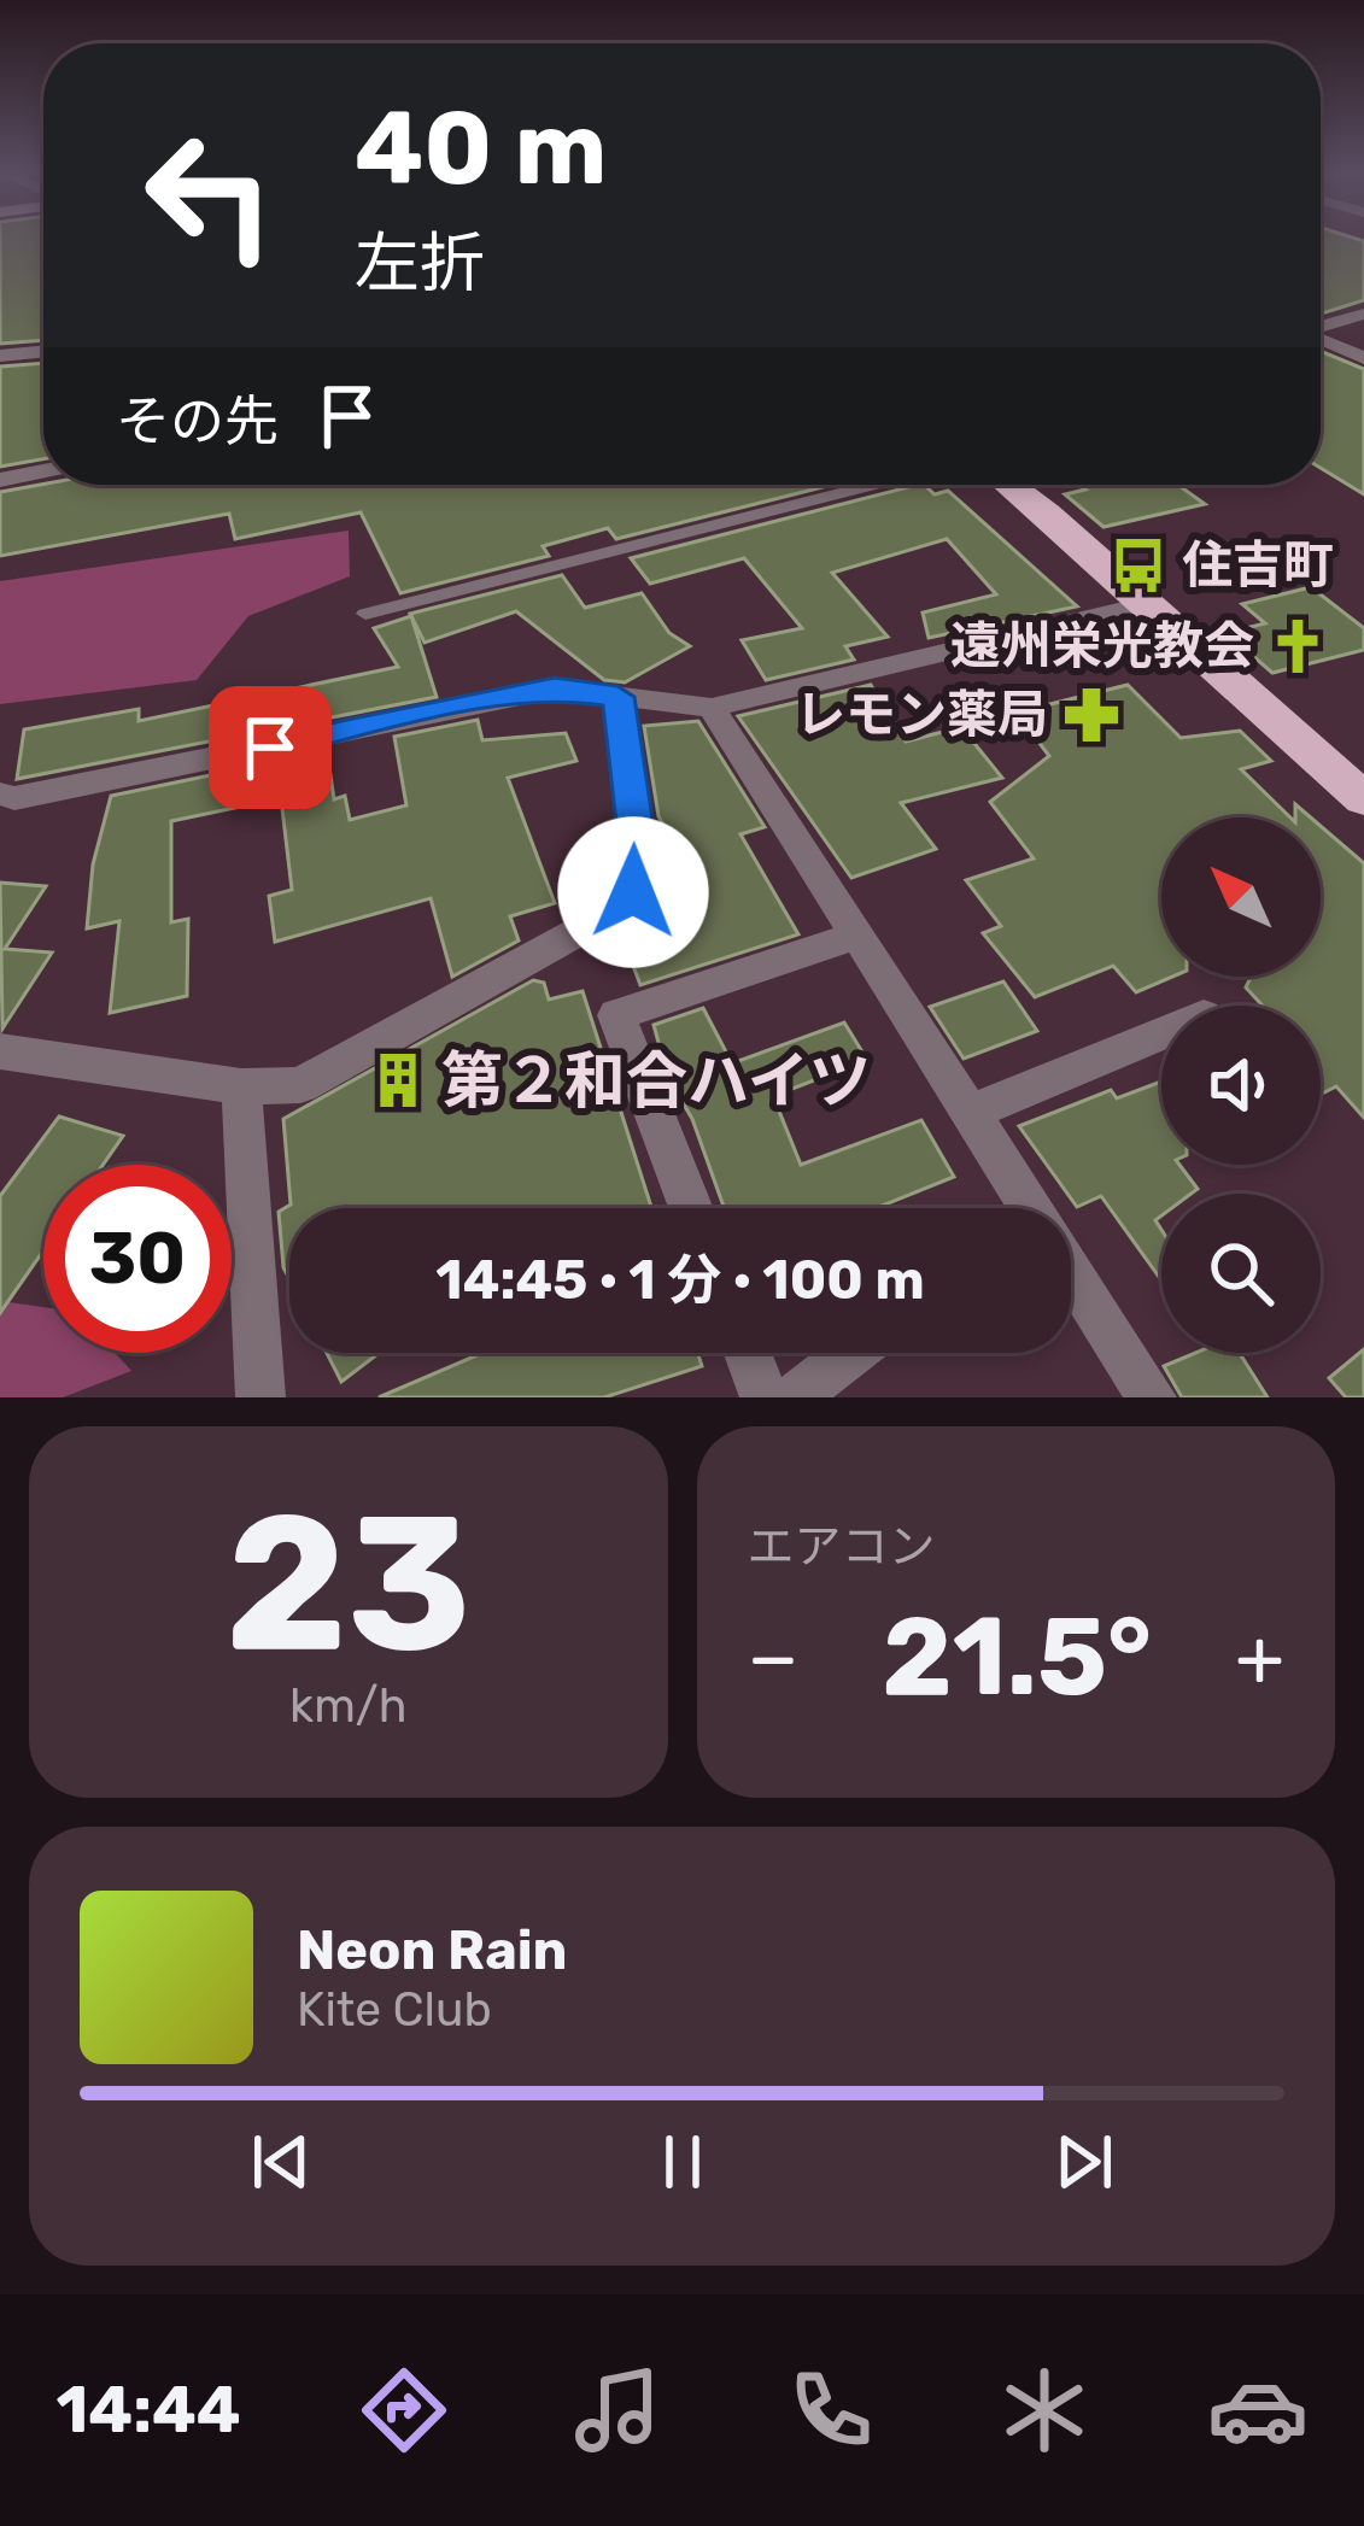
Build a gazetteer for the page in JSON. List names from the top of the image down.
{
  "places": {
    "bus stop": ["住吉町"],
    "church": ["遠州栄光教会"],
    "pharmacy": ["レモン薬局"],
    "building": ["第２和合ハイツ"]
  },
  "north": "top left",
  "page": {
    "turn": ["40 m", "左折"],
    "then": "その先",
    "limit": "30",
    "trip": "14:45 · 1 分 · 100 m",
    "tile": [
      ["23", "km/h"],
      "エアコン"
    ],
    "heat": ["−", "21.5°", "+"],
    "song": ["Neon Rain", "Kite Club"],
    "tabs": "14:44"
  }
}
